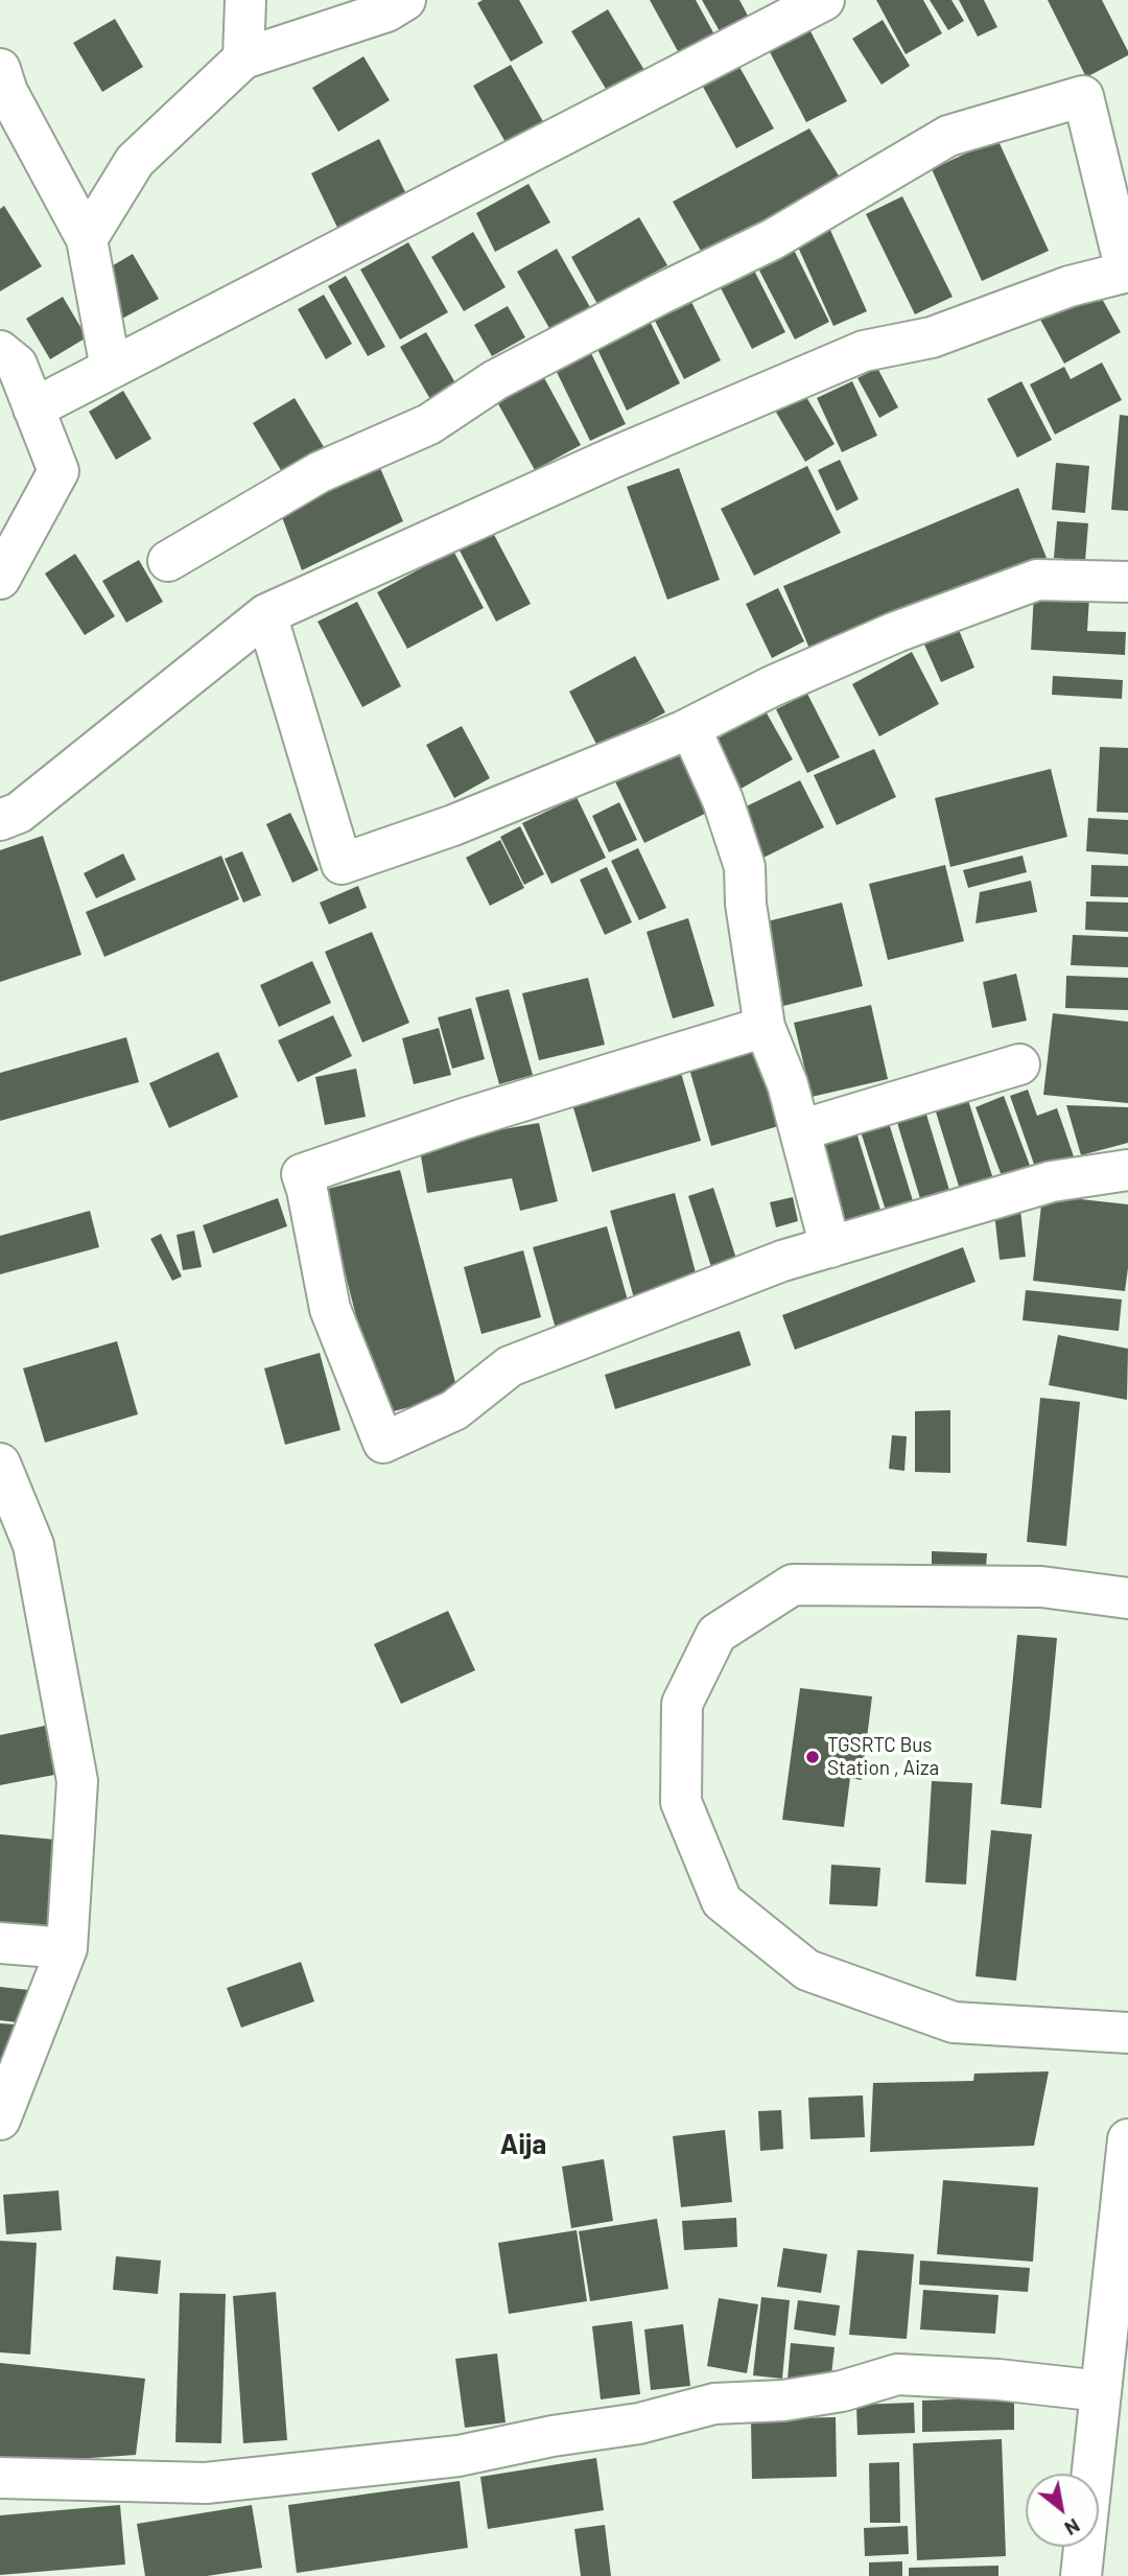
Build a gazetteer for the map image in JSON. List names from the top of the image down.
{
  "districts": ["Aija"],
  "places": ["TGSRTC Bus Station , Aiza"],
  "north": "bottom right"
}
